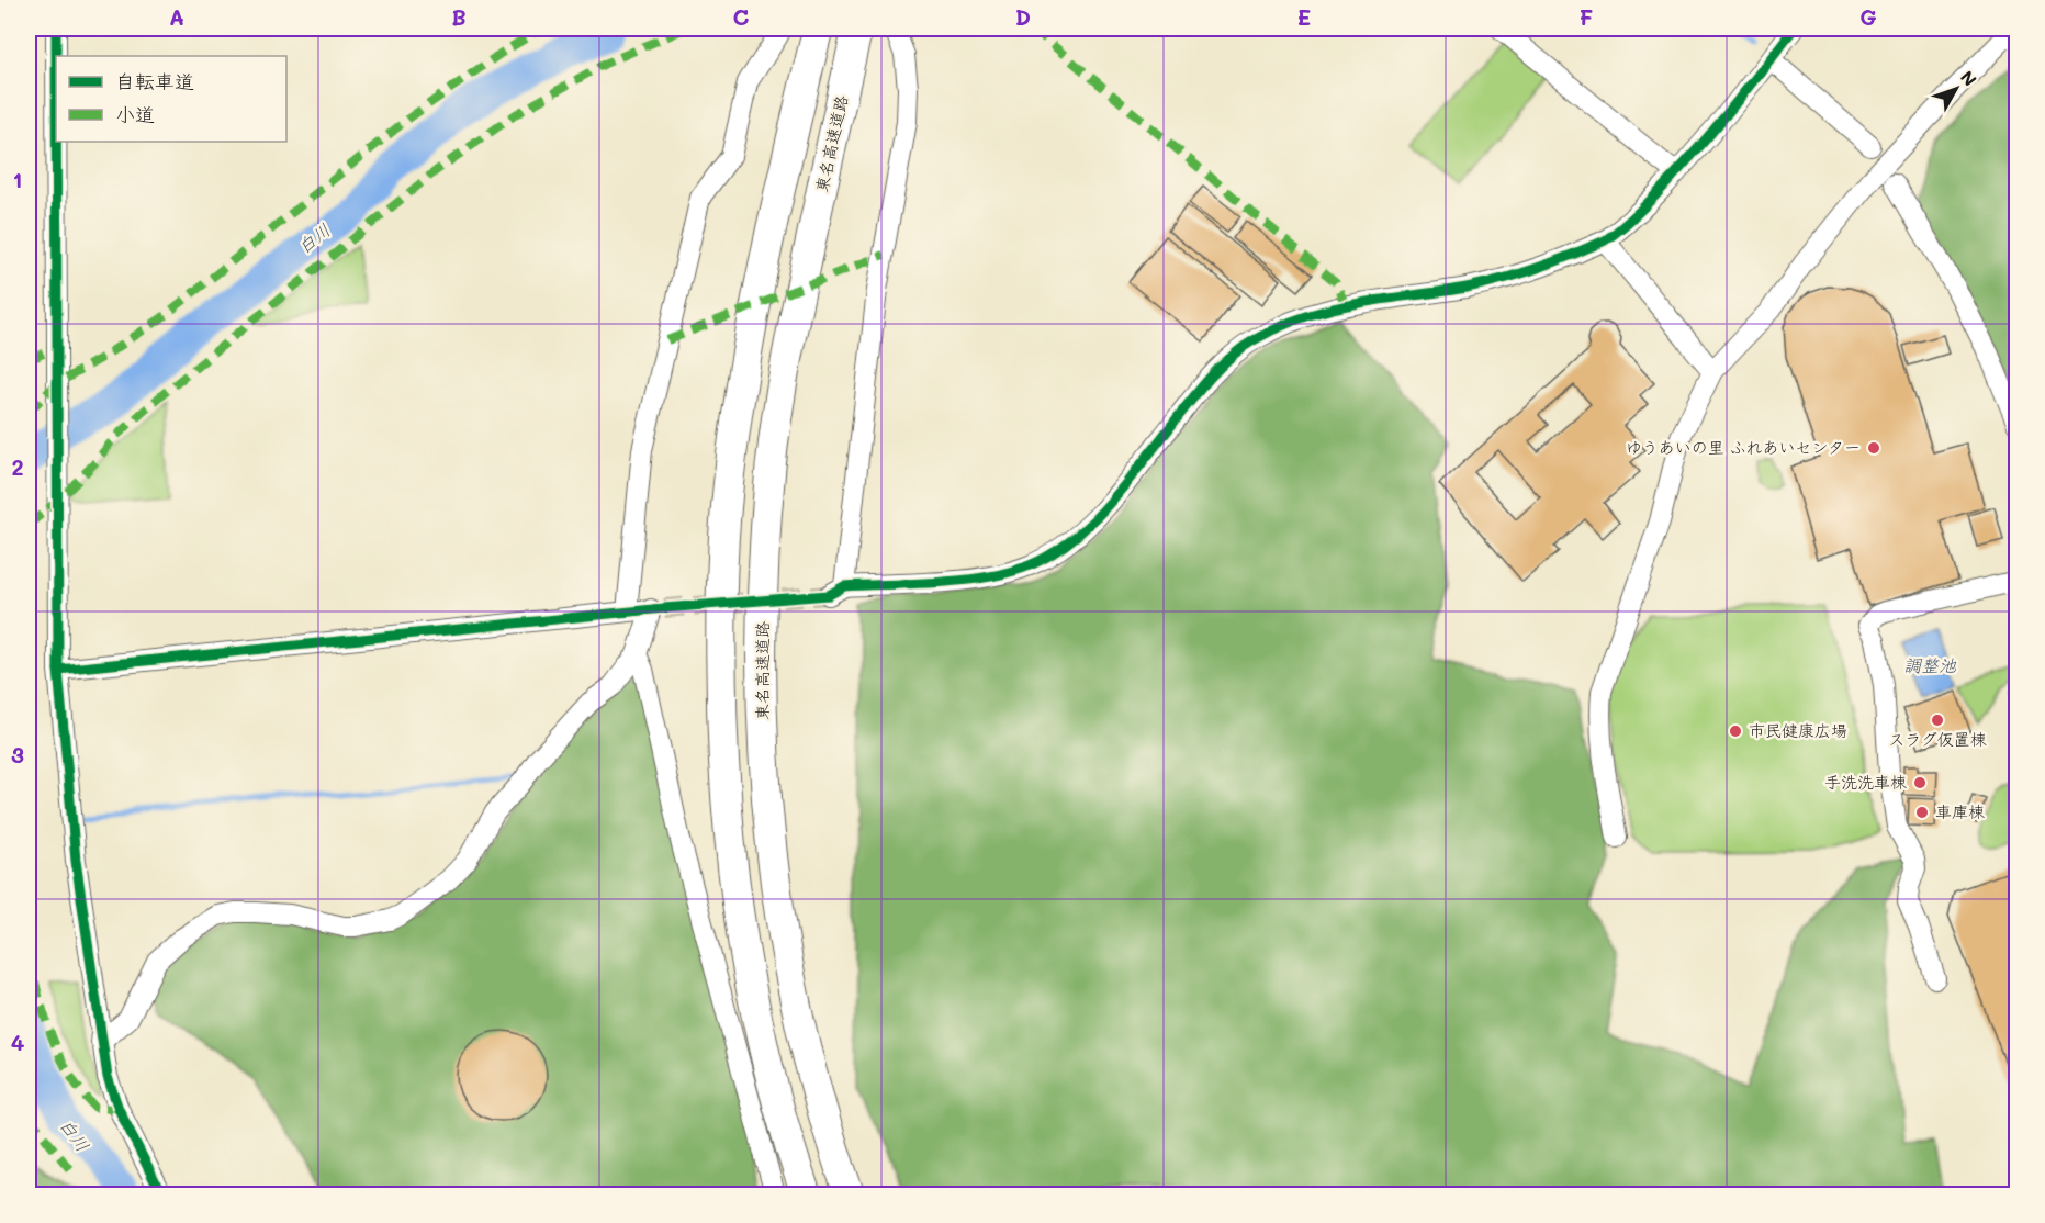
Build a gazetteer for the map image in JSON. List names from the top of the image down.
{
  "streets": {
    "highway": ["東名高速道路"]
  },
  "water": ["白川", "調整池"],
  "places": [
    "ゆうあいの里 ふれあいセンター",
    "スラグ仮置棟",
    "市民健康広場",
    "手洗洗車棟",
    "車庫棟"
  ],
  "legend": ["自転車道", "小道"],
  "north": "top right",
  "grid": {
    "columns": [
      "A",
      "B",
      "C",
      "D",
      "E",
      "F",
      "G"
    ],
    "rows": [
      "1",
      "2",
      "3",
      "4"
    ]
  }
}
